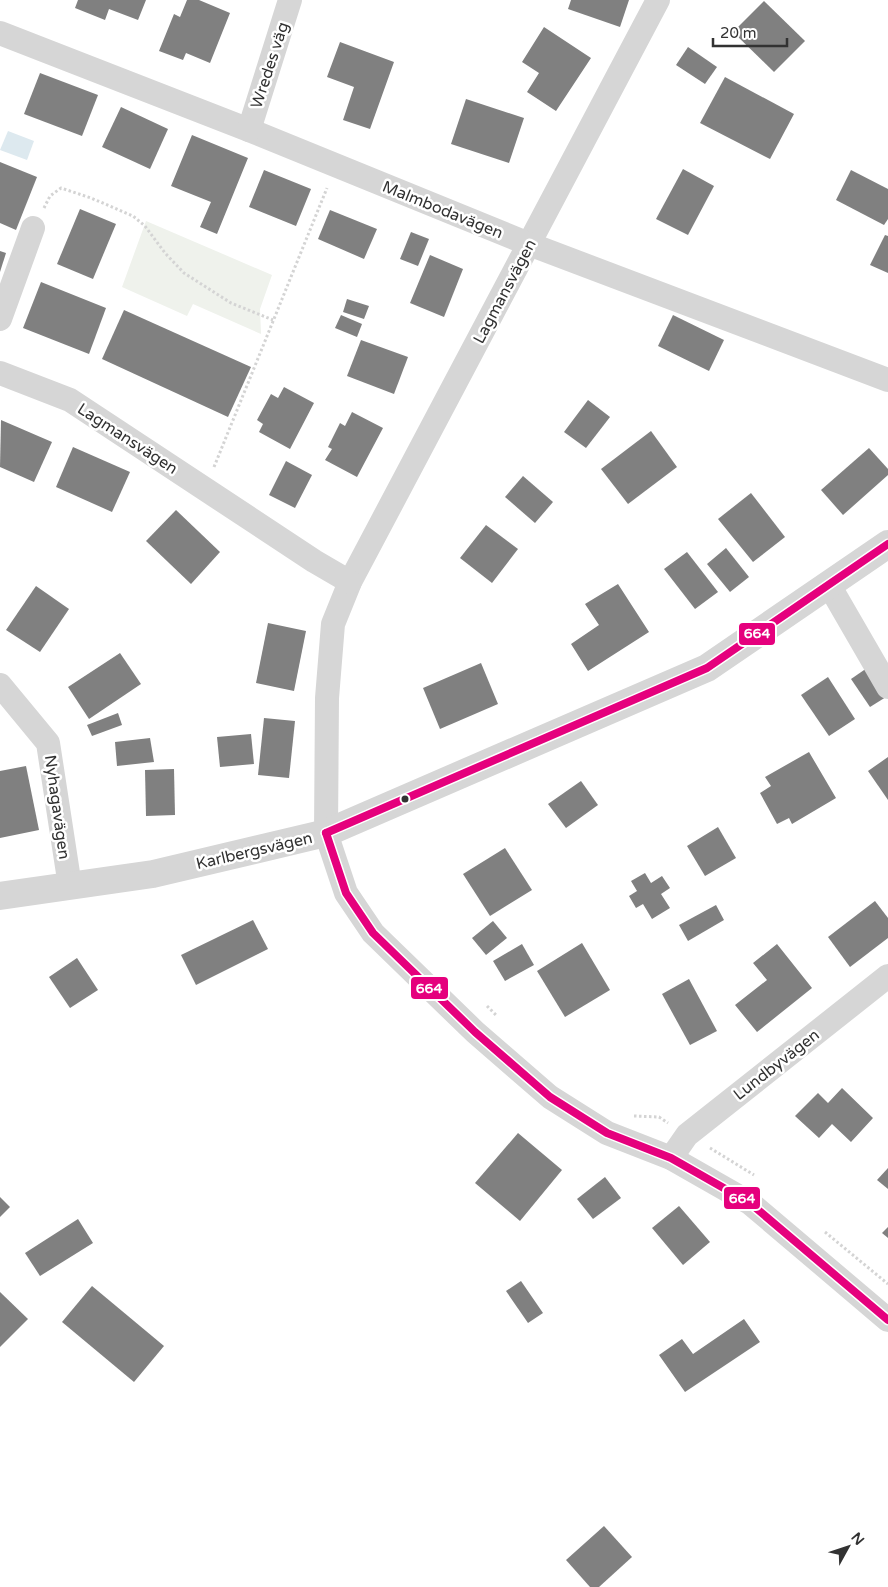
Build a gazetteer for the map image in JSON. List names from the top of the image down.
{
  "streets": {
    "street": [
      "Wredes väg",
      "Malmbodavägen",
      "Lagmansvägen",
      "Nyhagavägen",
      "Karlbergsvägen",
      "Lundbyvägen"
    ]
  },
  "crossings": [
    ["Wredes väg", "Malmbodavägen"],
    ["Malmbodavägen", "Lagmansvägen"],
    ["Lagmansvägen", "Karlbergsvägen"],
    ["Lagmansvägen", "Lundbyvägen"],
    ["Nyhagavägen", "Karlbergsvägen"]
  ],
  "lines": ["transit line 664"],
  "scale_bar": "20 m",
  "north": "top right"
}
